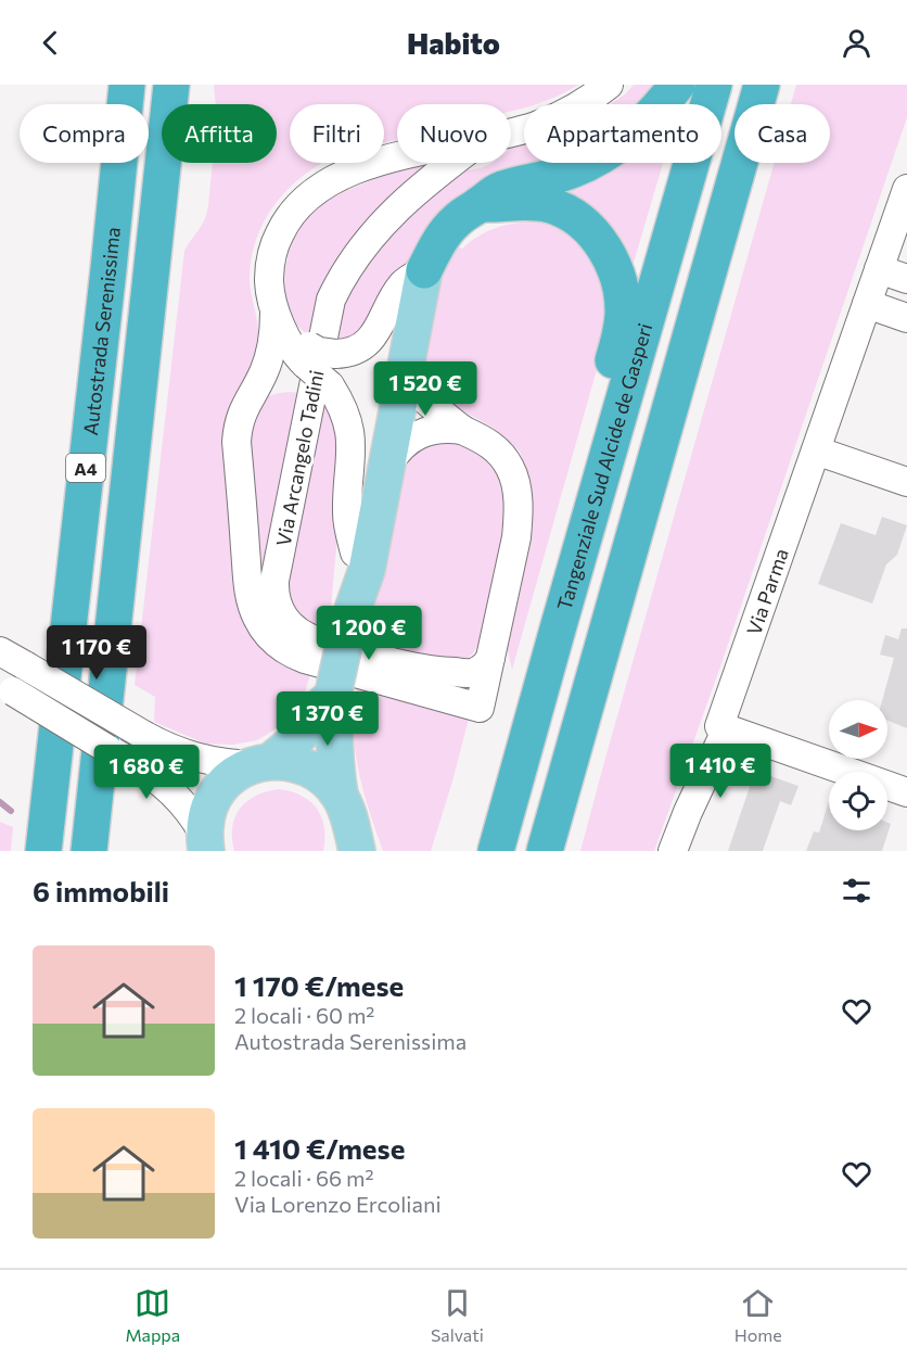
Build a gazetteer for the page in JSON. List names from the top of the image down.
{
  "streets": {
    "highway": ["Autostrada Serenissima", "A4", "Tangenziale Sud Alcide de Gasperi"],
    "street": ["Via Arcangelo Tadini", "Via Parma"]
  },
  "north": "right",
  "page": {
    "header": "Habito",
    "chip": [
      "Compra",
      "Affitta",
      "Filtri",
      "Nuovo",
      "Appartamento",
      "Casa"
    ],
    "price": [
      "1 520 €",
      "1 200 €",
      "1 170 €",
      "1 370 €",
      "1 410 €",
      "1 680 €"
    ],
    "heading": "6 immobili",
    "list": [
      {
        "name": "1 170 €/mese",
        "note": "2 locali · 60 m² · Autostrada Serenissima"
      },
      {
        "name": "1 410 €/mese",
        "note": "2 locali · 66 m² · Via Lorenzo Ercoliani"
      }
    ],
    "tabs": ["Mappa", "Salvati", "Home"]
  }
}
